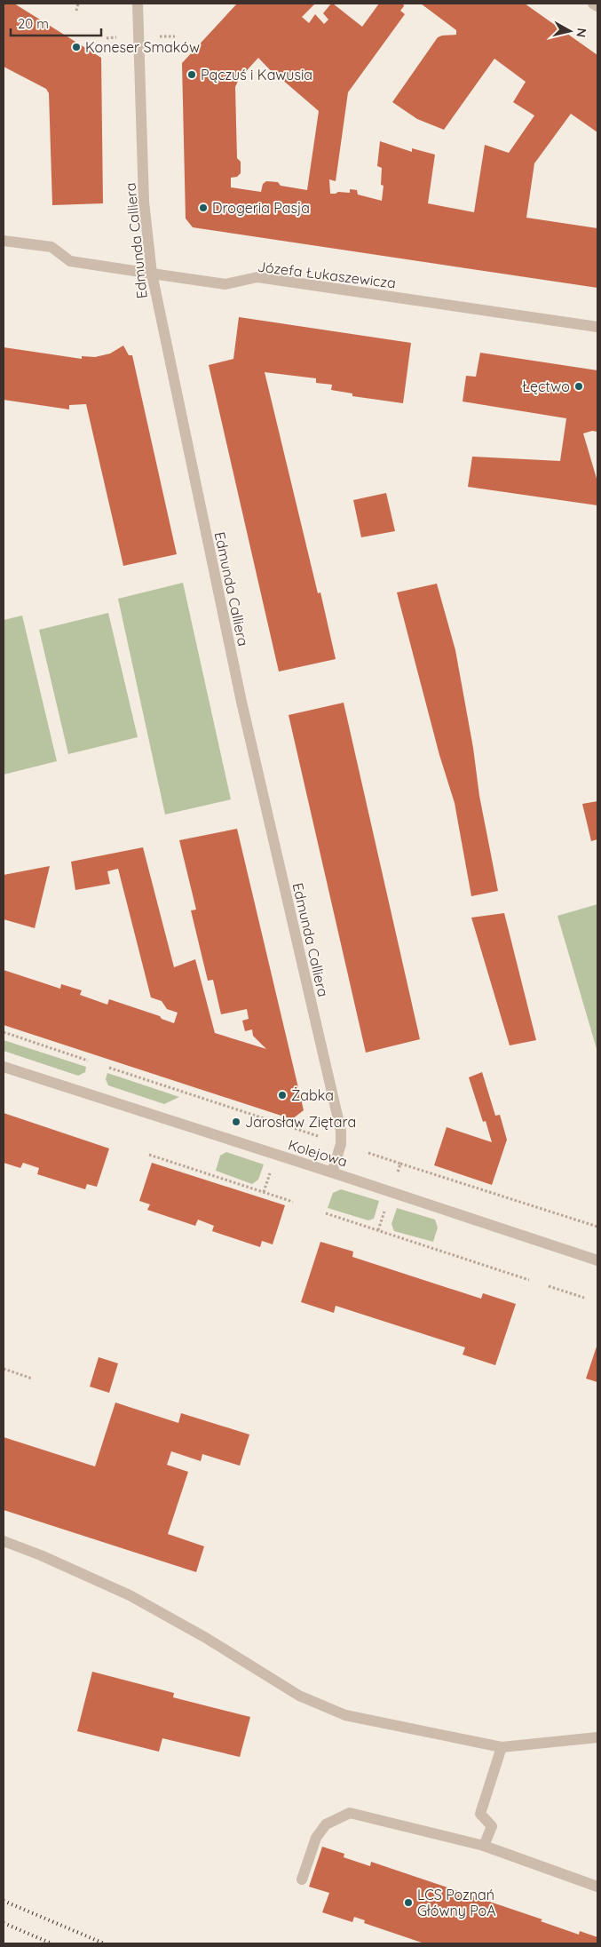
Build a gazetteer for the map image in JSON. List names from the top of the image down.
{
  "streets": {
    "street": ["Edmunda Calliera", "Józefa Łukaszewicza", "Kolejowa"]
  },
  "crossings": [
    ["Edmunda Calliera", "Józefa Łukaszewicza"],
    ["Edmunda Calliera", "Kolejowa"]
  ],
  "places": [
    "Koneser Smaków",
    "Pączuś i Kawusia",
    "Drogeria Pasja",
    "Łęctwo",
    "Żabka",
    "Jarosław Ziętara",
    "LCS Poznań Główny PoA"
  ],
  "scale_bar": "20 m",
  "north": "right"
}
